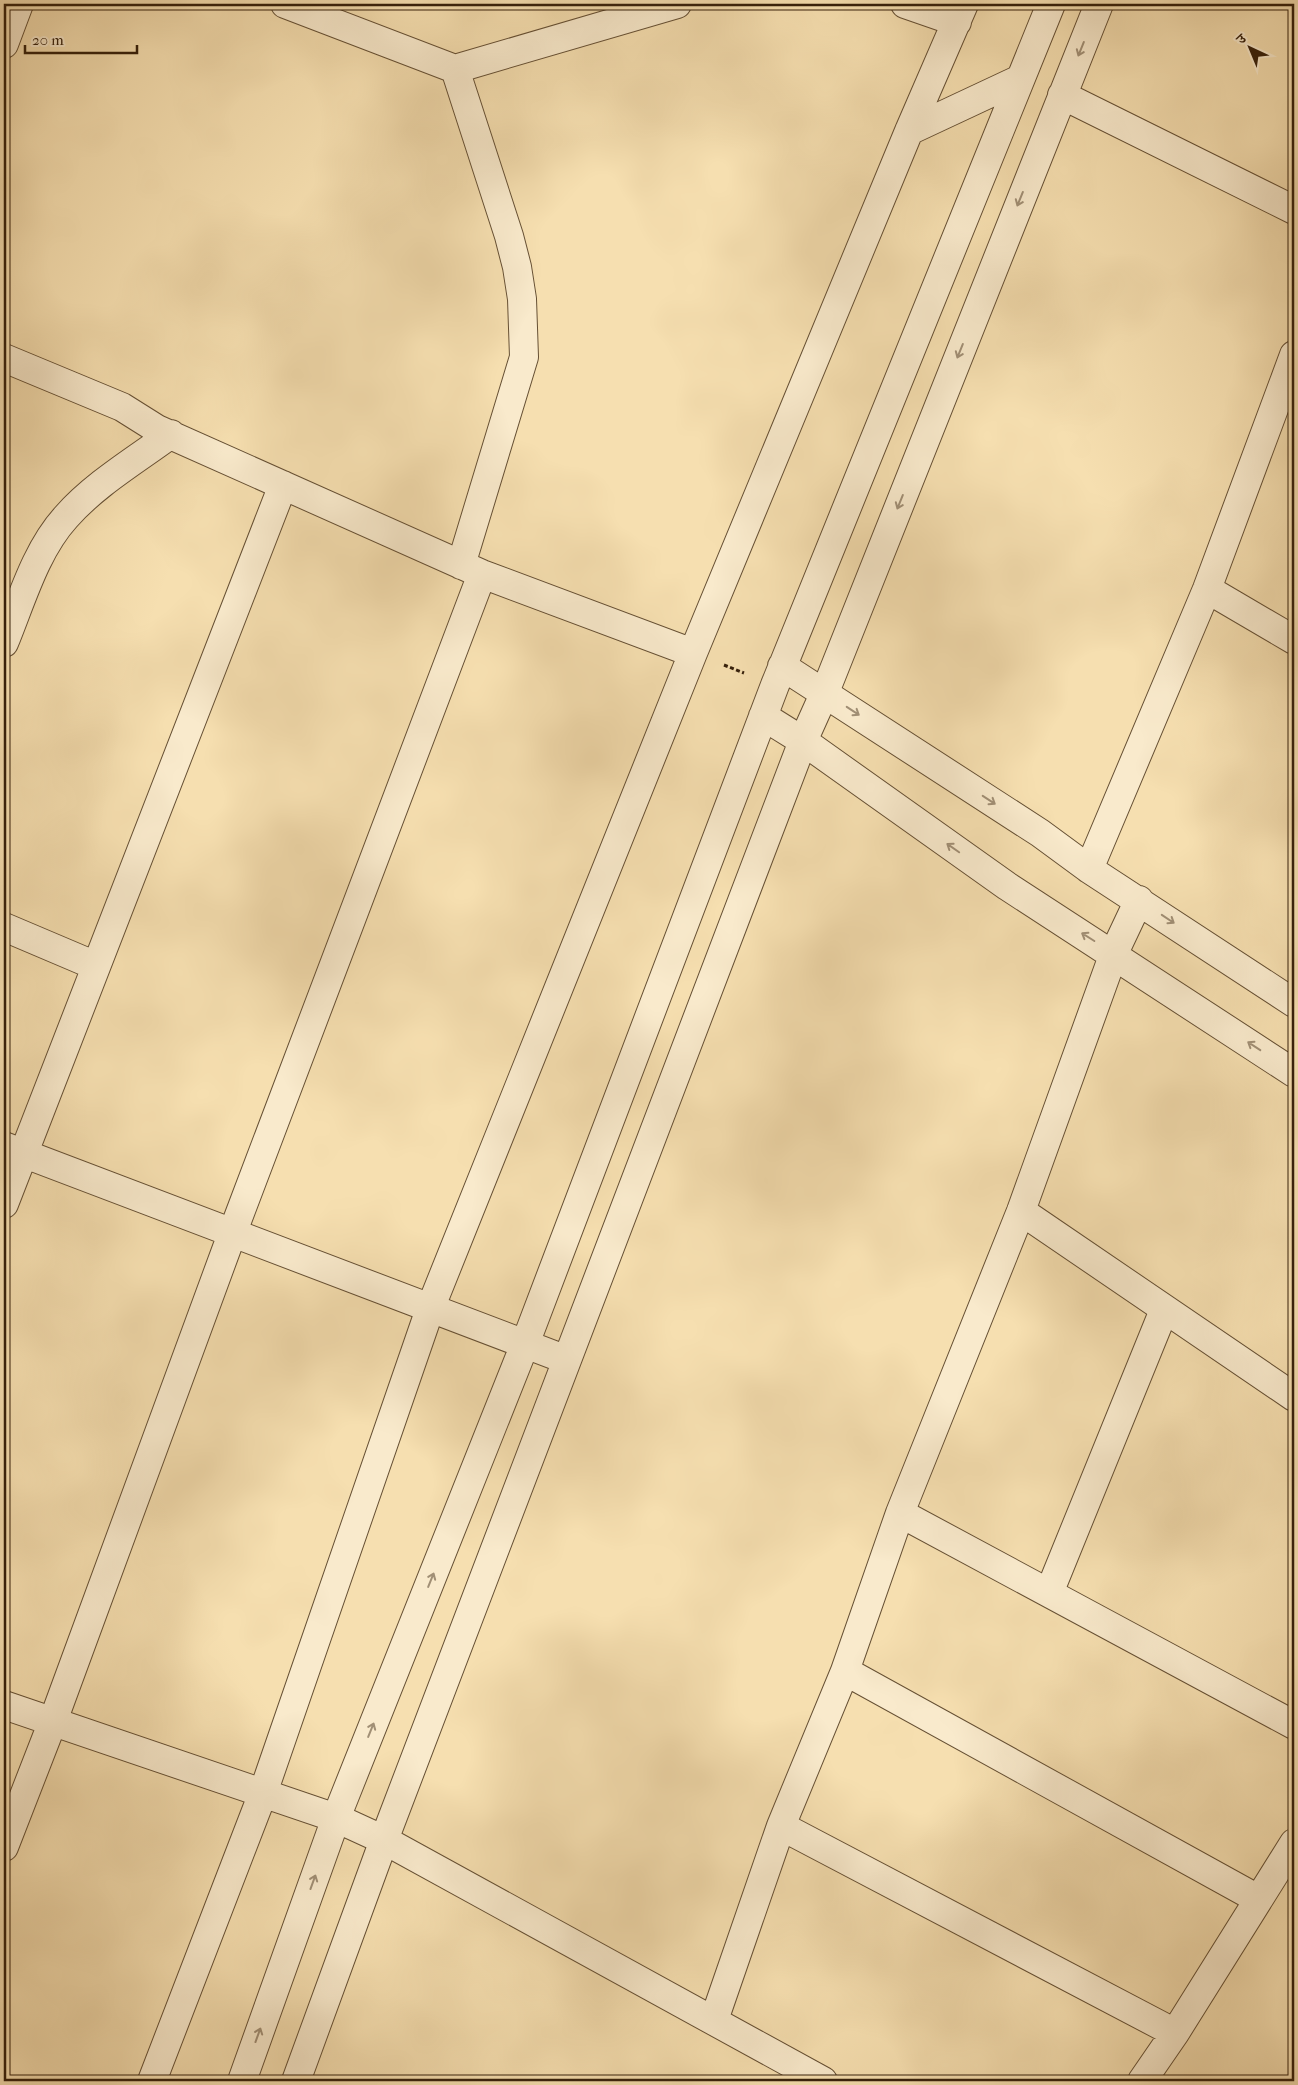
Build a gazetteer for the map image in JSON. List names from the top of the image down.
{
  "scale_bar": "20 m",
  "north": "top left"
}
